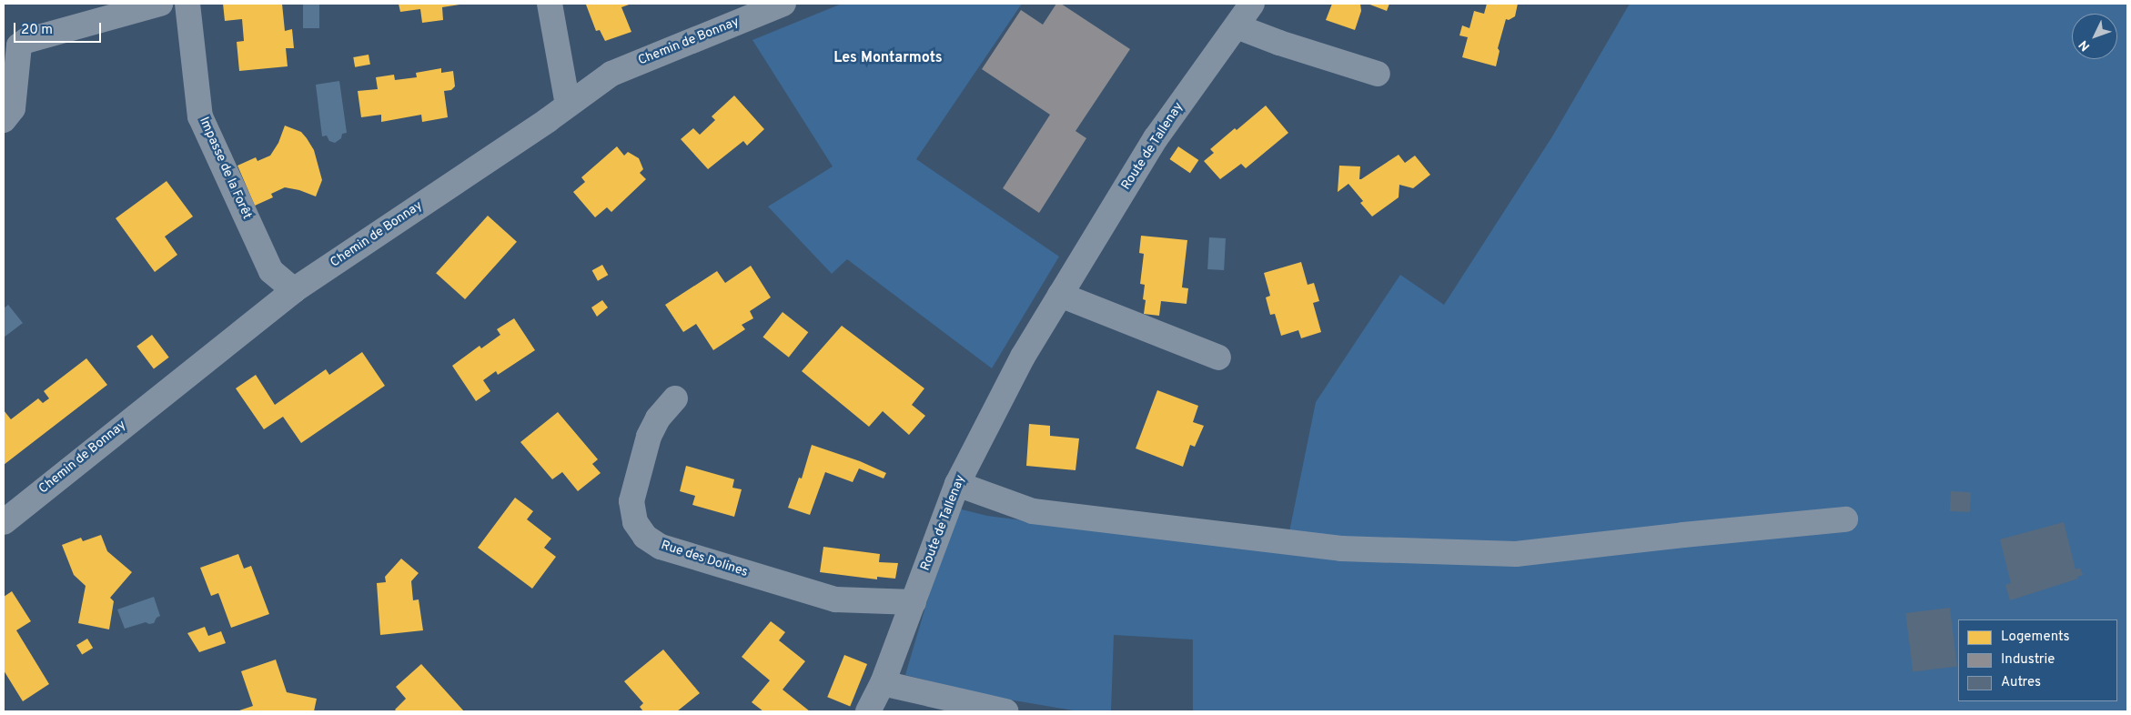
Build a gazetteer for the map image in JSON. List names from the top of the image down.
{
  "streets": {
    "street": [
      "Chemin de Bonnay",
      "Route de Tallenay",
      "Impasse de la Forêt",
      "Rue des Dolines"
    ]
  },
  "crossings": [
    ["Chemin de Bonnay", "Impasse de la Forêt"],
    ["Route de Tallenay", "Rue des Dolines"]
  ],
  "districts": ["Les Montarmots"],
  "legend": ["Logements", "Industrie", "Autres"],
  "scale_bar": "20 m",
  "north": "bottom left"
}
